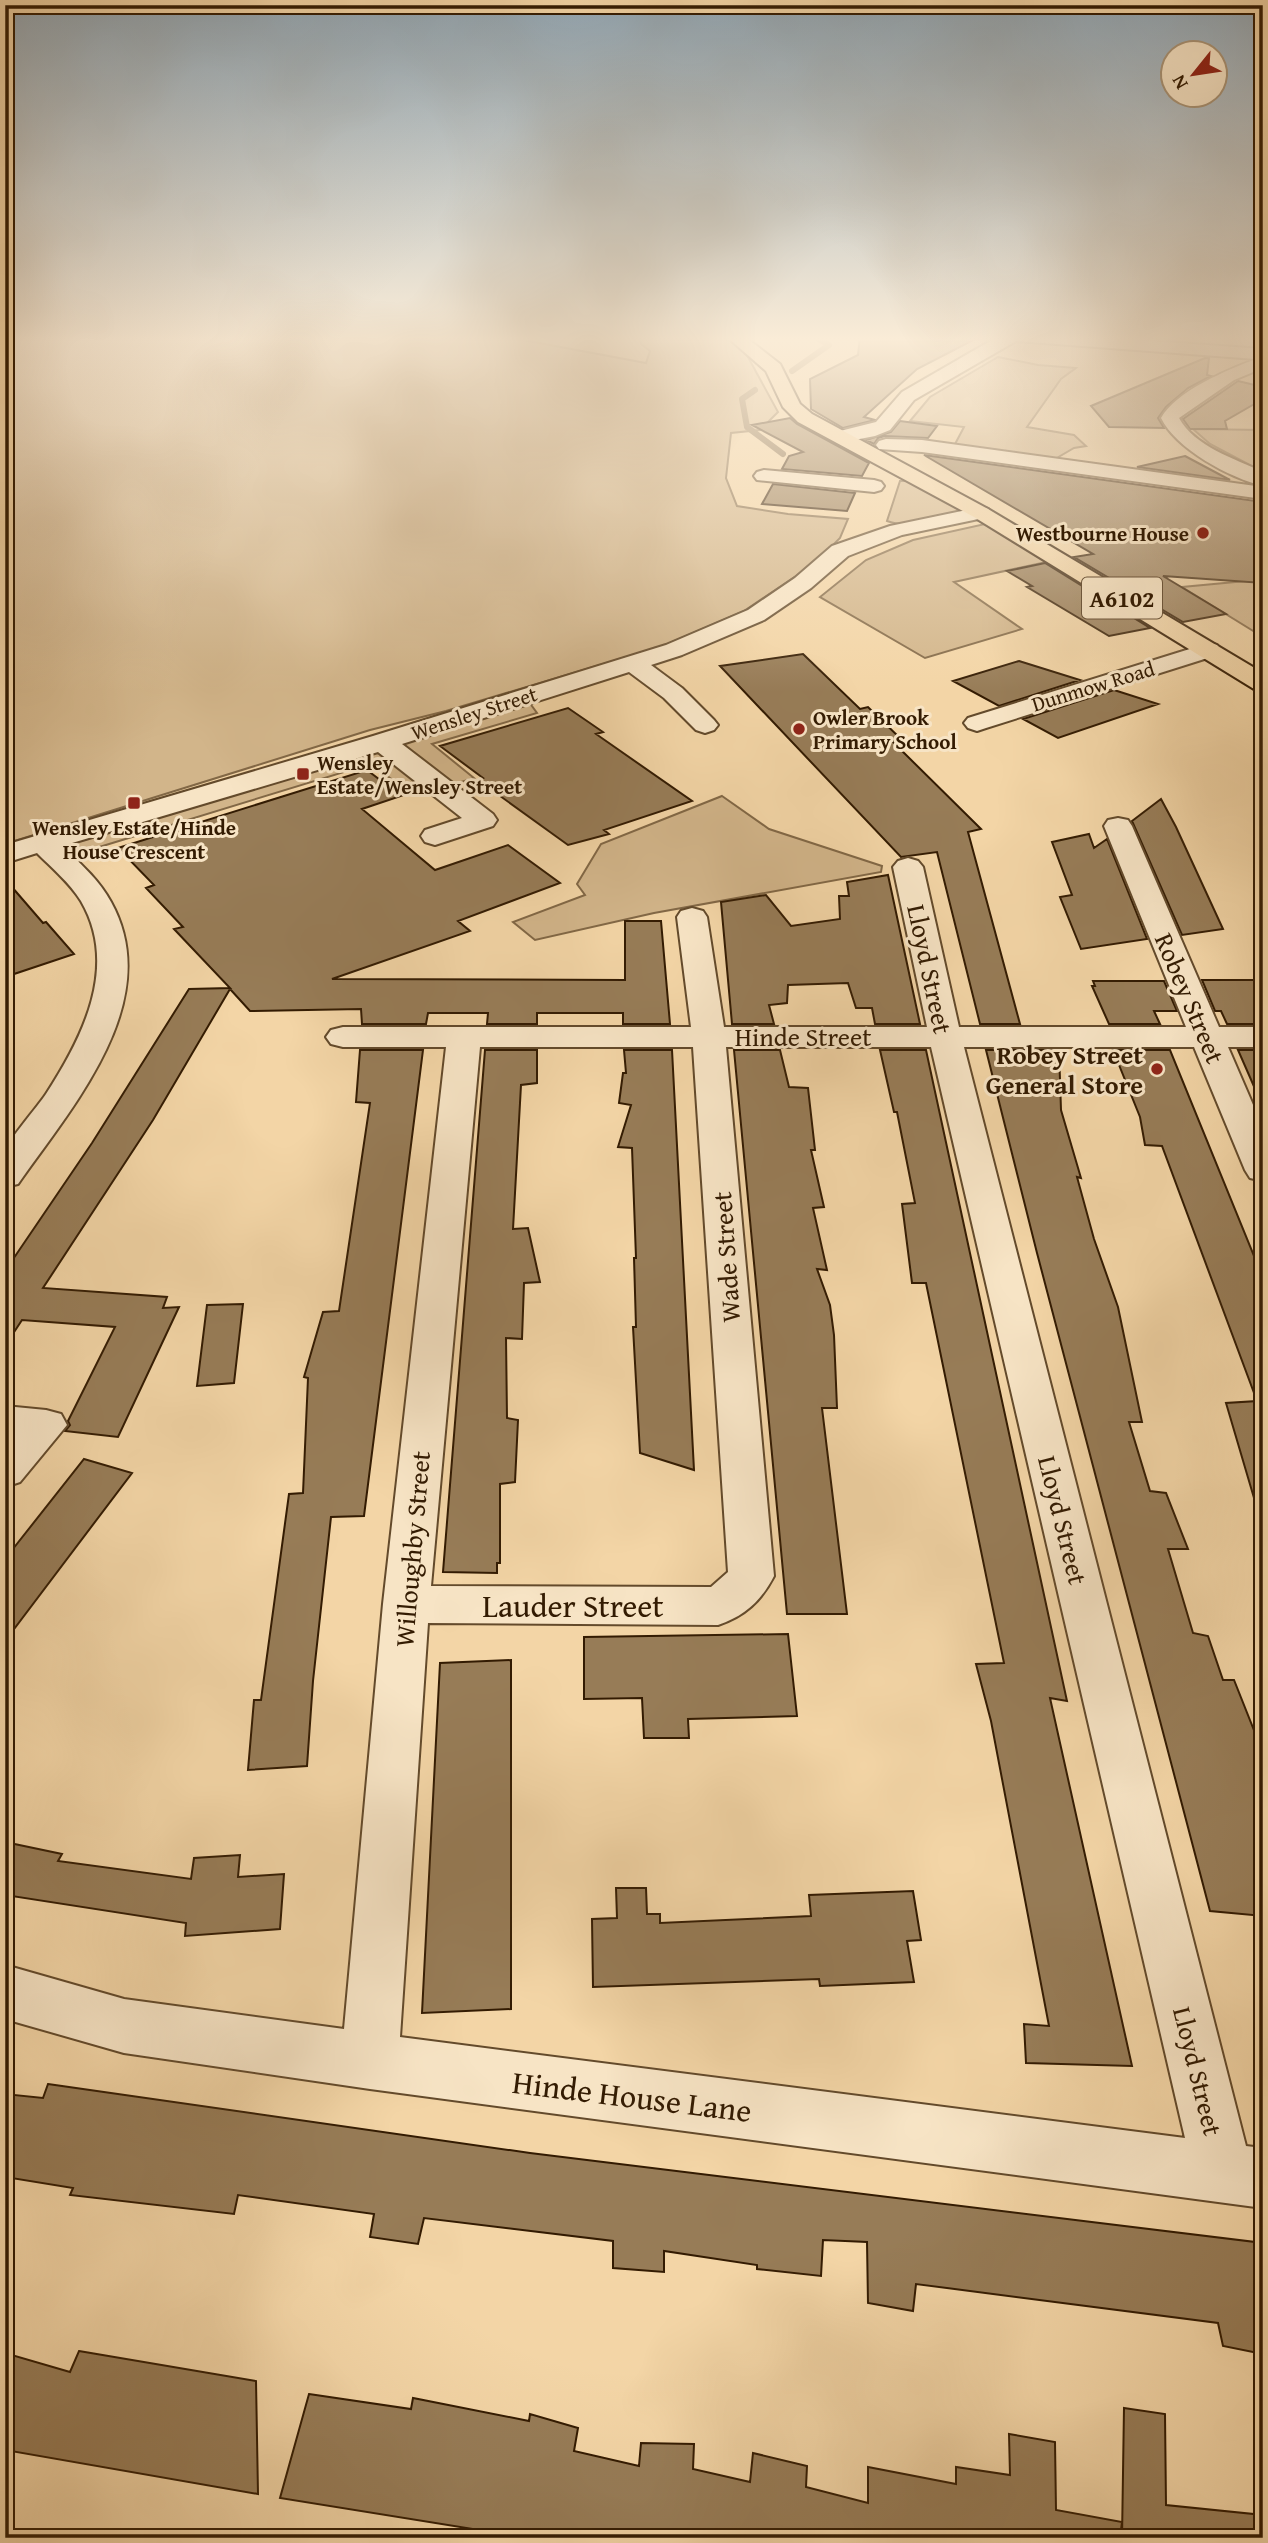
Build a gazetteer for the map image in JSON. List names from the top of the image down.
{
  "streets": {
    "main road": ["A6102"],
    "street": [
      "Dunmow Road",
      "Wensley Street",
      "Lloyd Street",
      "Robey Street",
      "Hinde Street",
      "Wade Street",
      "Willoughby Street",
      "Lauder Street",
      "Hinde House Lane"
    ]
  },
  "crossings": [
    ["A6102", "Dunmow Road"],
    ["A6102", "Wensley Street"],
    ["Lloyd Street", "Hinde Street"],
    ["Lloyd Street", "Hinde House Lane"],
    ["Robey Street", "Hinde Street"],
    ["Hinde Street", "Wade Street"],
    ["Hinde Street", "Willoughby Street"],
    ["Wade Street", "Lauder Street"],
    ["Willoughby Street", "Lauder Street"],
    ["Willoughby Street", "Hinde House Lane"]
  ],
  "places": {
    "other": ["Westbourne House", "Owler Brook Primary School", "Robey Street General Store"],
    "transit": ["Wensley Estate/Wensley Street", "Wensley Estate/Hinde House Crescent"]
  },
  "north": "bottom left"
}
